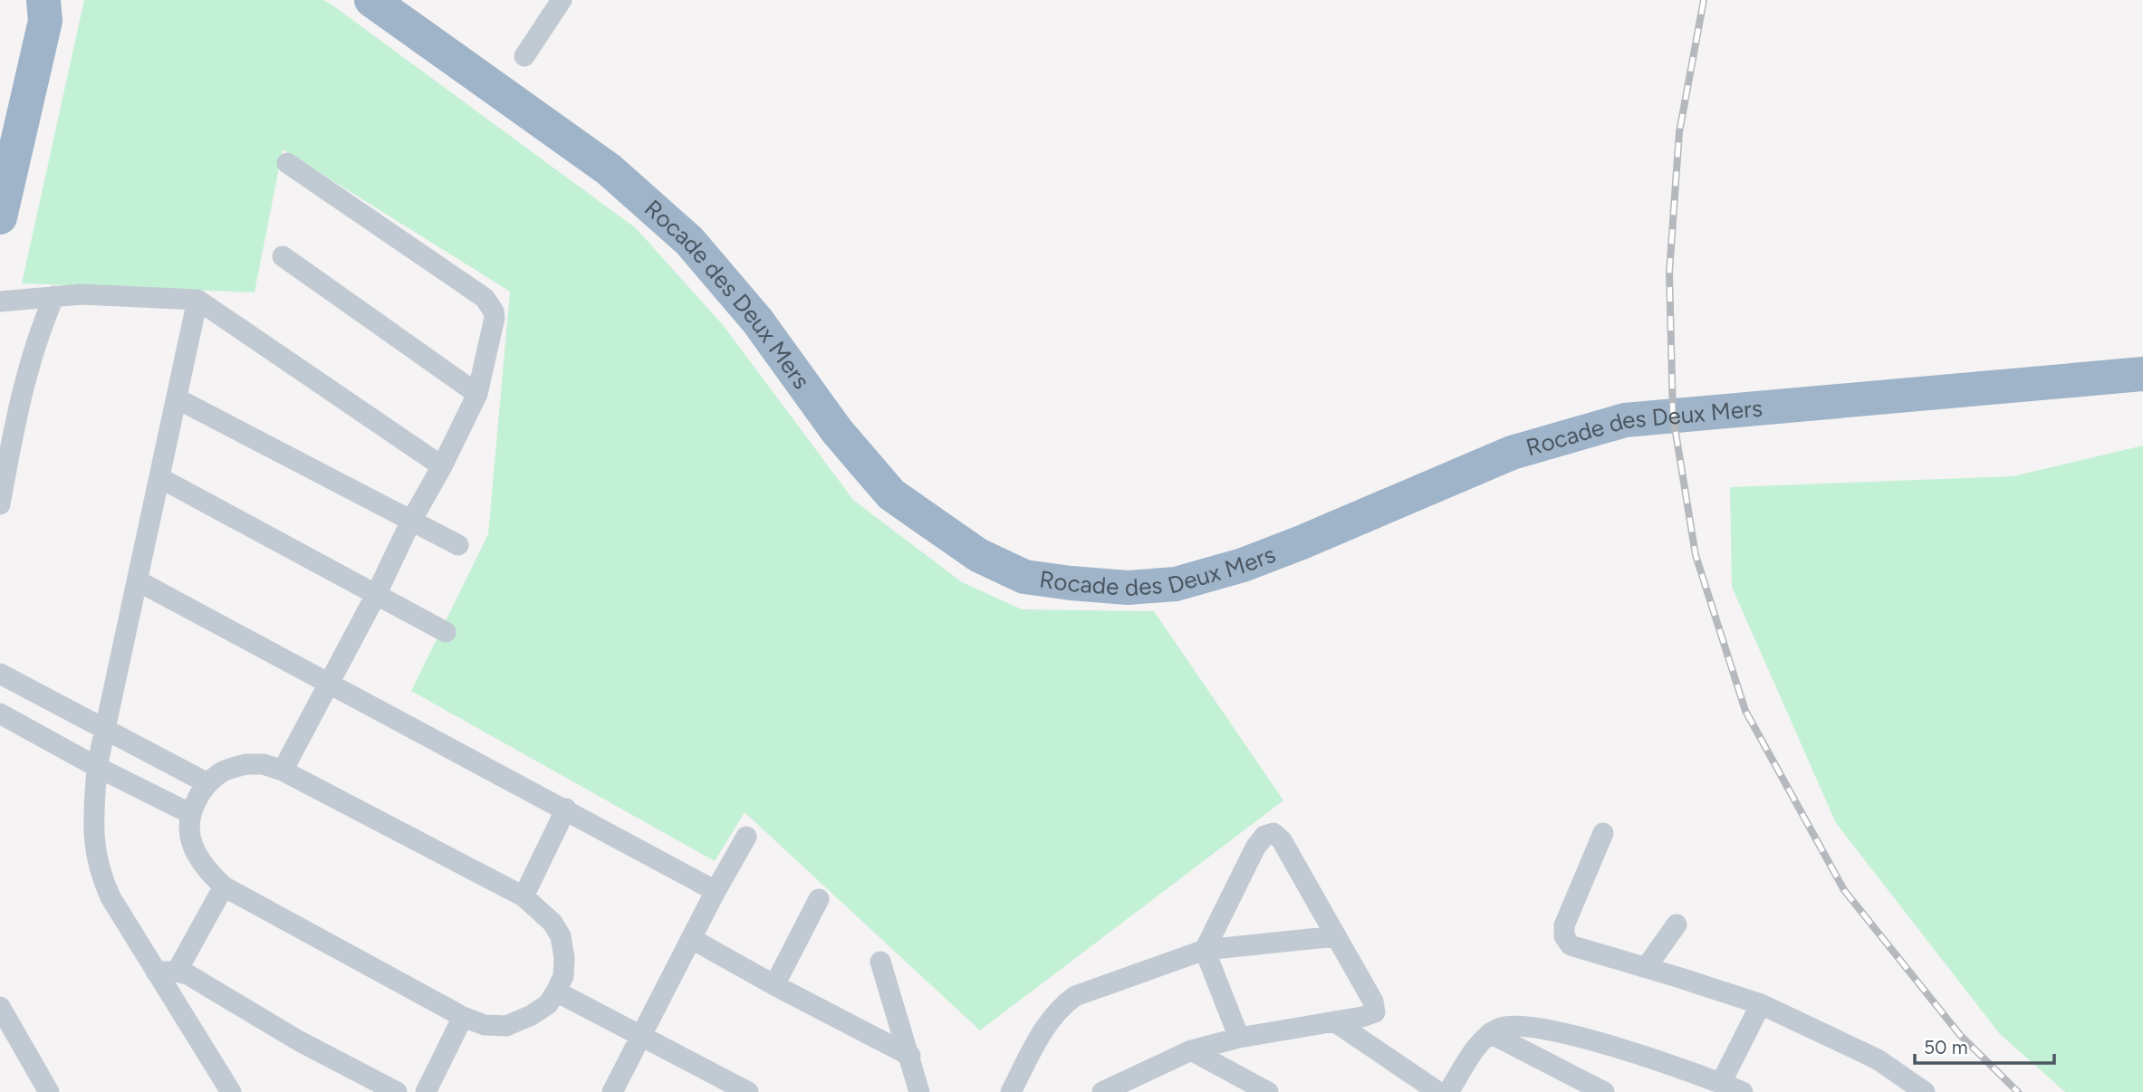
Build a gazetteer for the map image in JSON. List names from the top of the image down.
{
  "streets": {
    "highway": ["Rocade des Deux Mers"]
  },
  "scale_bar": "50 m"
}
